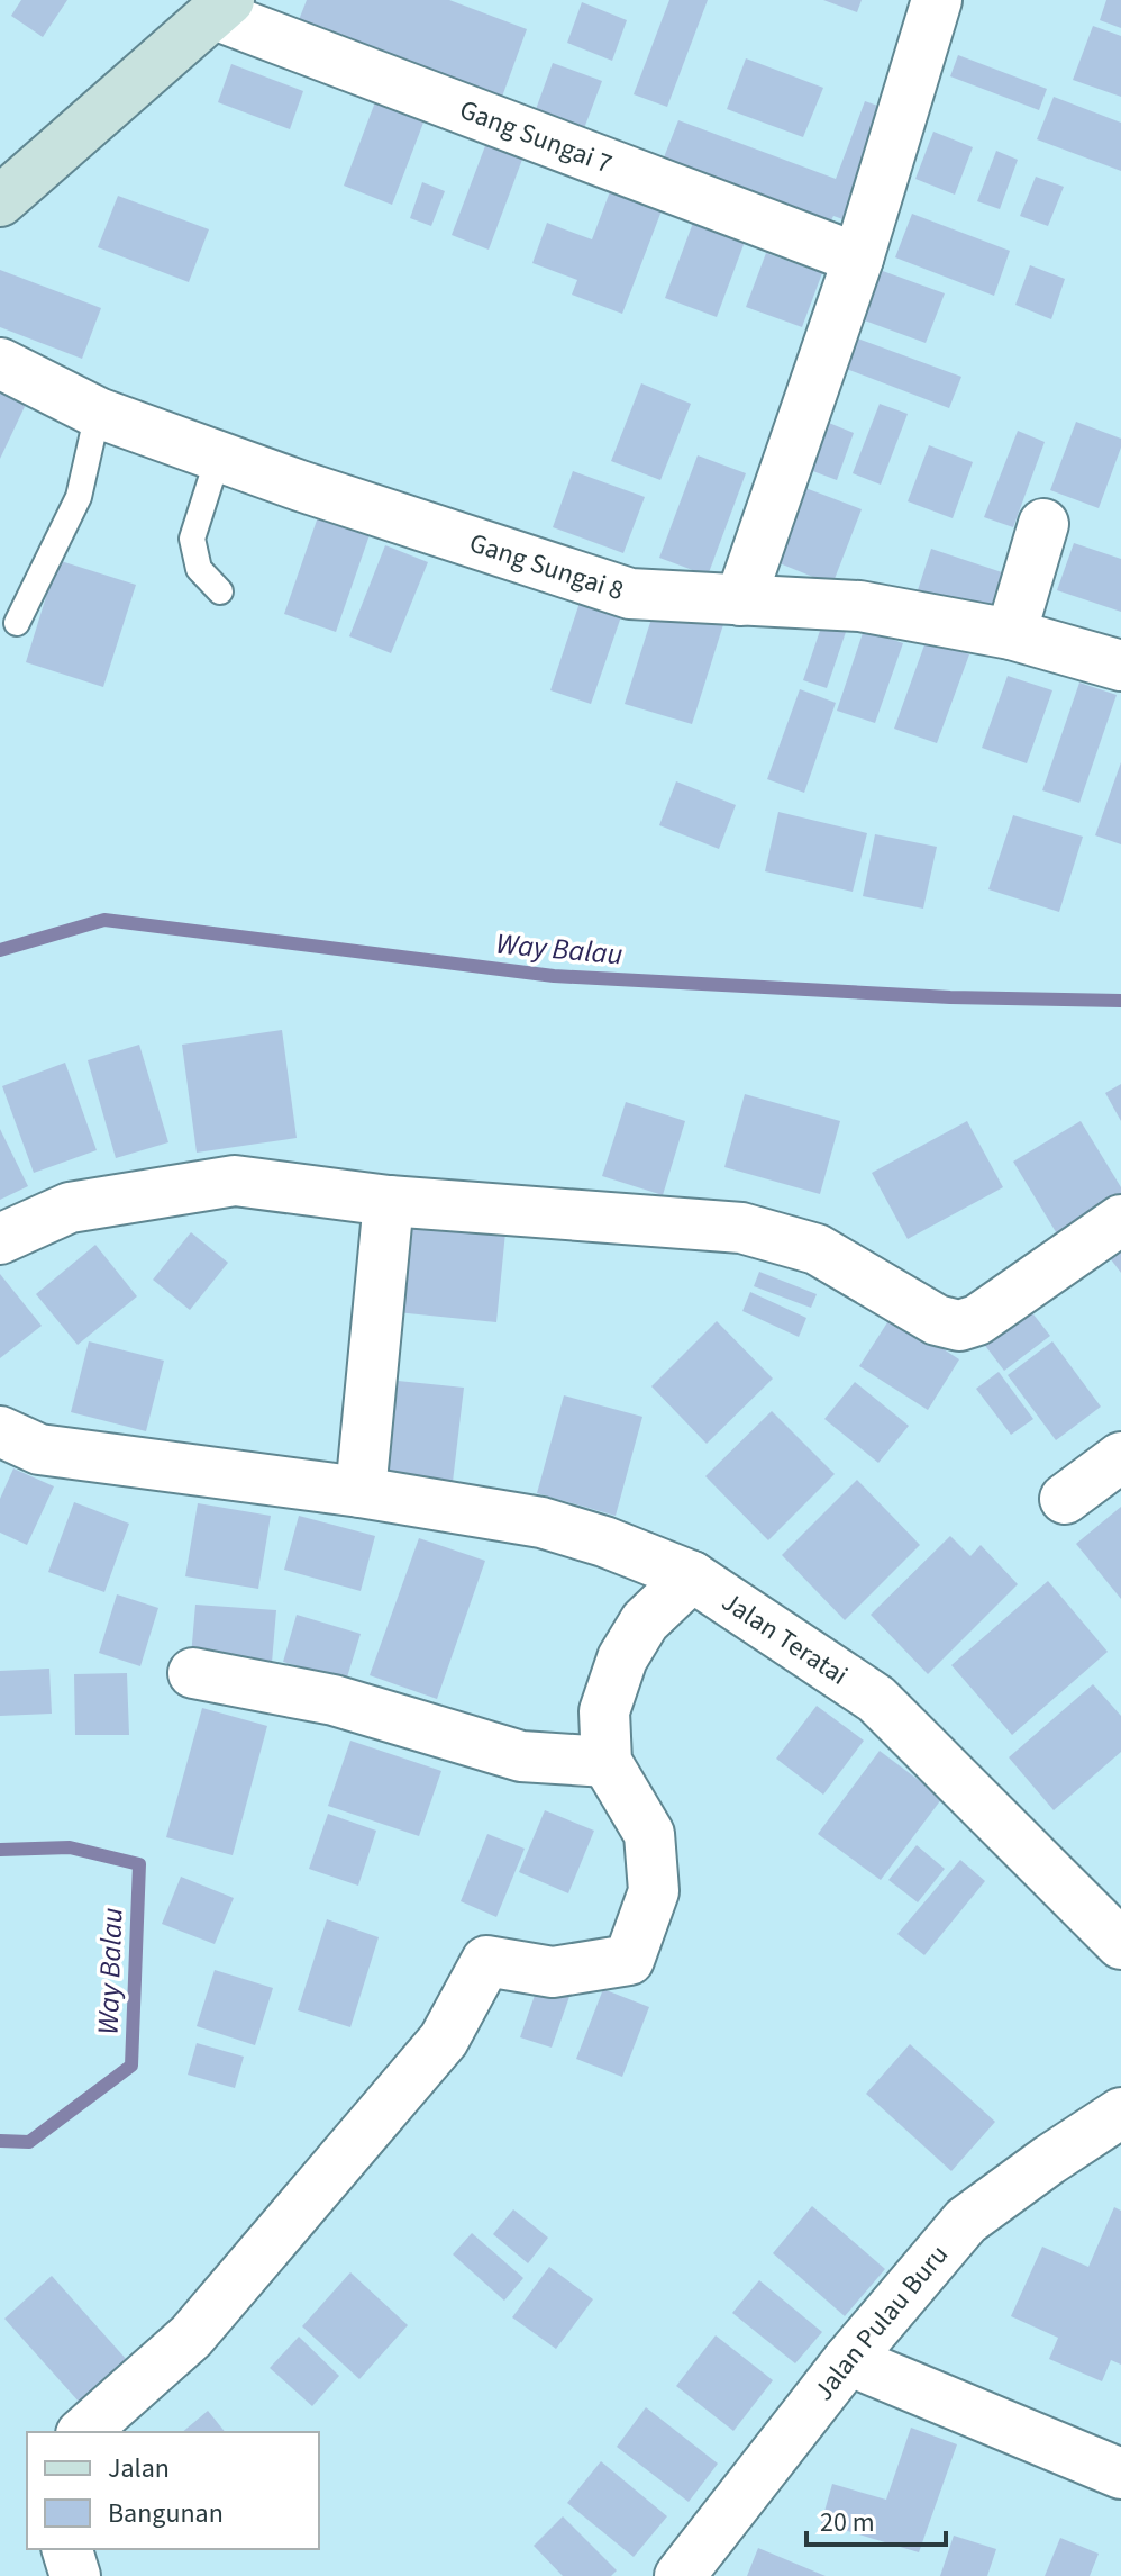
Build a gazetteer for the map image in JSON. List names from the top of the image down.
{
  "streets": {
    "street": [
      "Gang Sungai 7",
      "Gang Sungai 8",
      "Jalan Teratai",
      "Jalan Pulau Buru"
    ]
  },
  "water": ["Way Balau"],
  "legend": ["Jalan", "Bangunan"],
  "scale_bar": "20 m"
}
